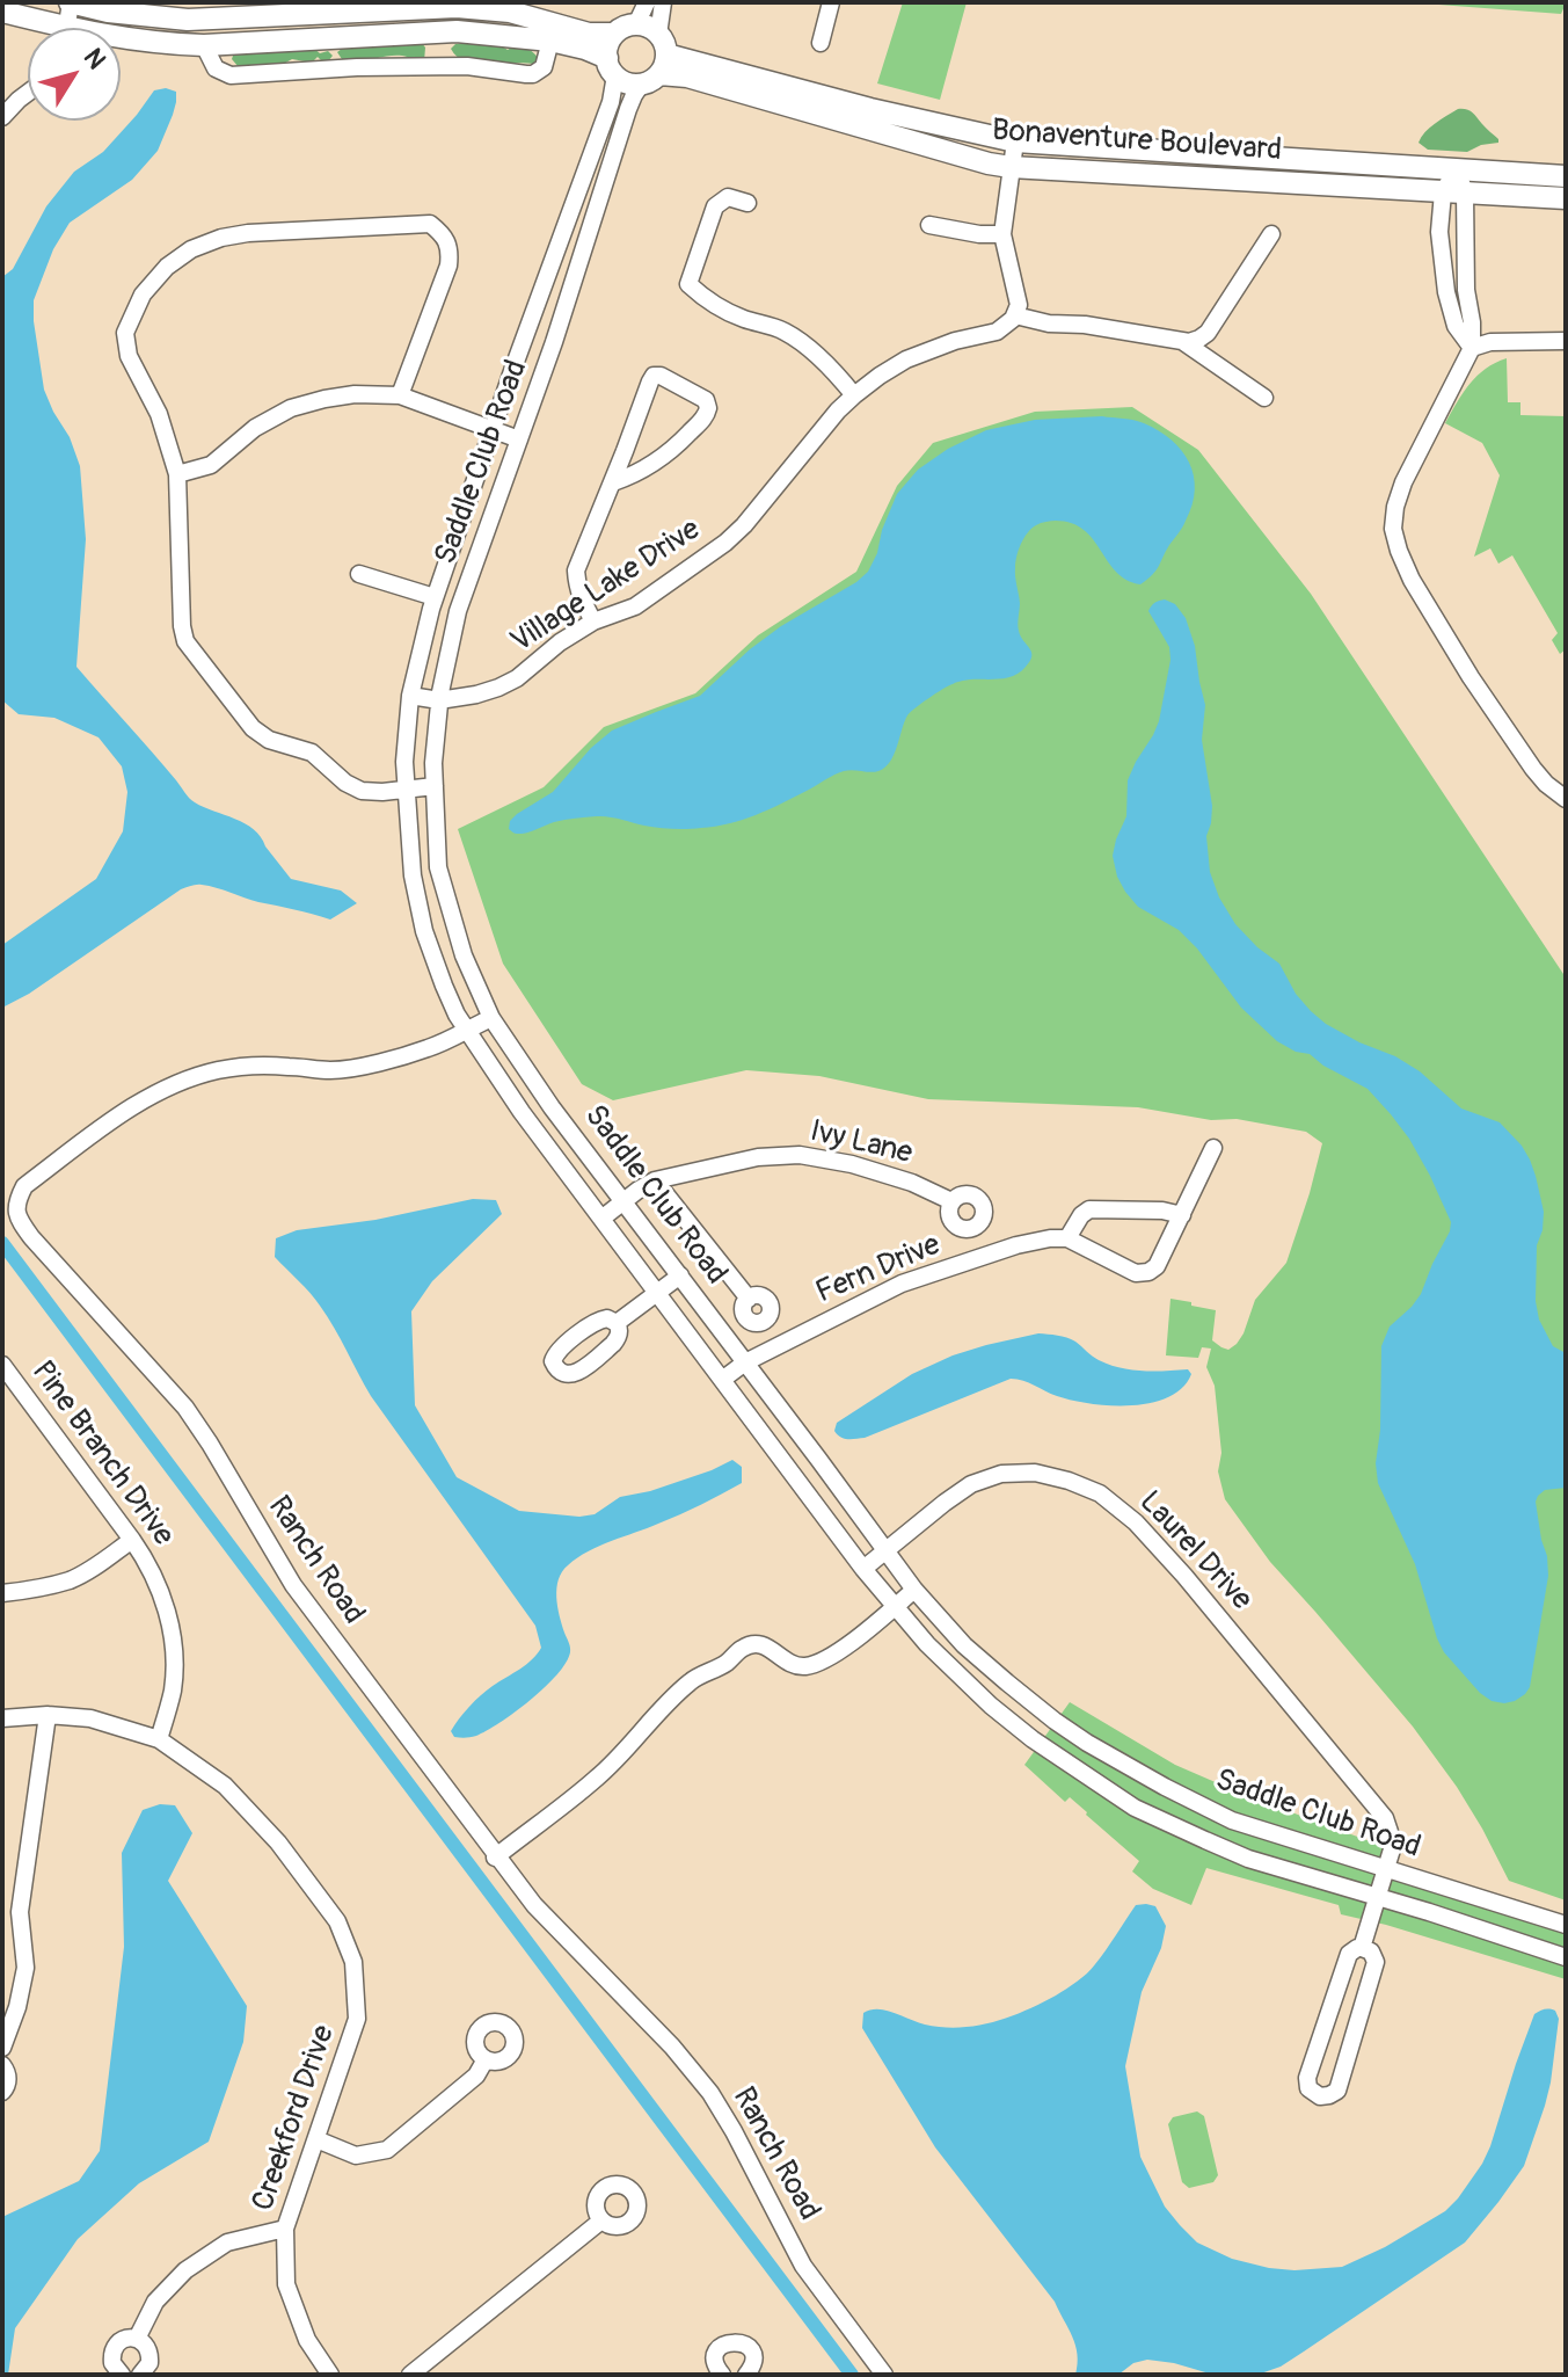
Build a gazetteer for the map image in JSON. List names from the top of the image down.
{
  "streets": {
    "main road": ["Bonaventure Boulevard"],
    "street": [
      "Saddle Club Road",
      "Village Lake Drive",
      "Ivy Lane",
      "Fern Drive",
      "Pine Branch Drive",
      "Laurel Drive",
      "Ranch Road",
      "Creekford Drive"
    ]
  },
  "crossings": [
    ["Bonaventure Boulevard", "Saddle Club Road"],
    ["Saddle Club Road", "Village Lake Drive"],
    ["Saddle Club Road", "Ivy Lane"],
    ["Saddle Club Road", "Fern Drive"],
    ["Saddle Club Road", "Laurel Drive"],
    ["Saddle Club Road", "Ranch Road"],
    ["Pine Branch Drive", "Creekford Drive"]
  ],
  "north": "top right"
}
